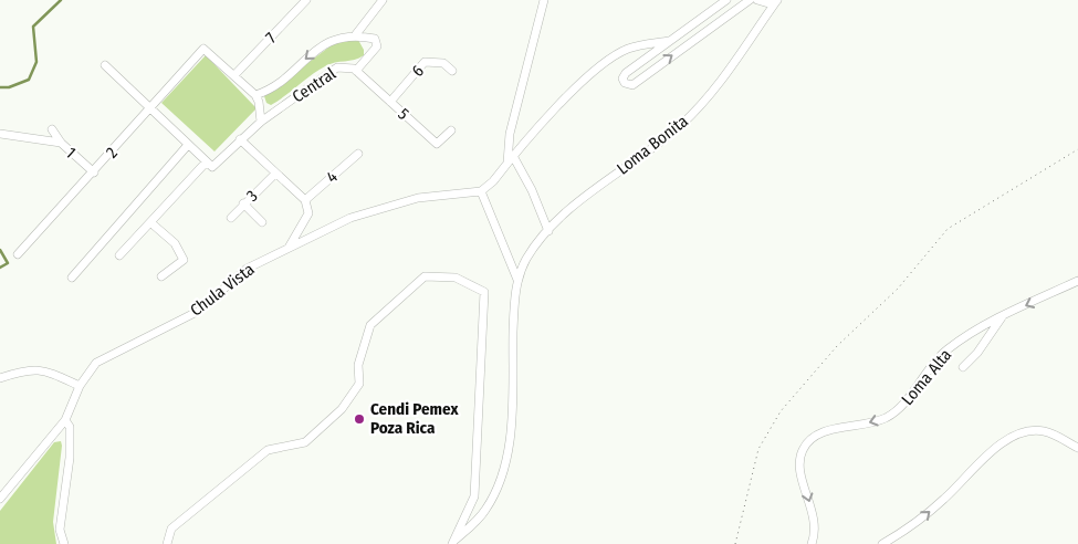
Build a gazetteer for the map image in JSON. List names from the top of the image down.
{
  "streets": {
    "street": [
      "7",
      "6",
      "Central",
      "5",
      "Loma Bonita",
      "1",
      "2",
      "4",
      "3",
      "Chula Vista",
      "Loma Alta"
    ]
  },
  "crossings": [
    ["7", "2"],
    ["6", "5"],
    ["Central", "5"],
    ["1", "2"]
  ],
  "one_way": ["Loma Alta"],
  "places": ["Cendi Pemex Poza Rica"]
}
